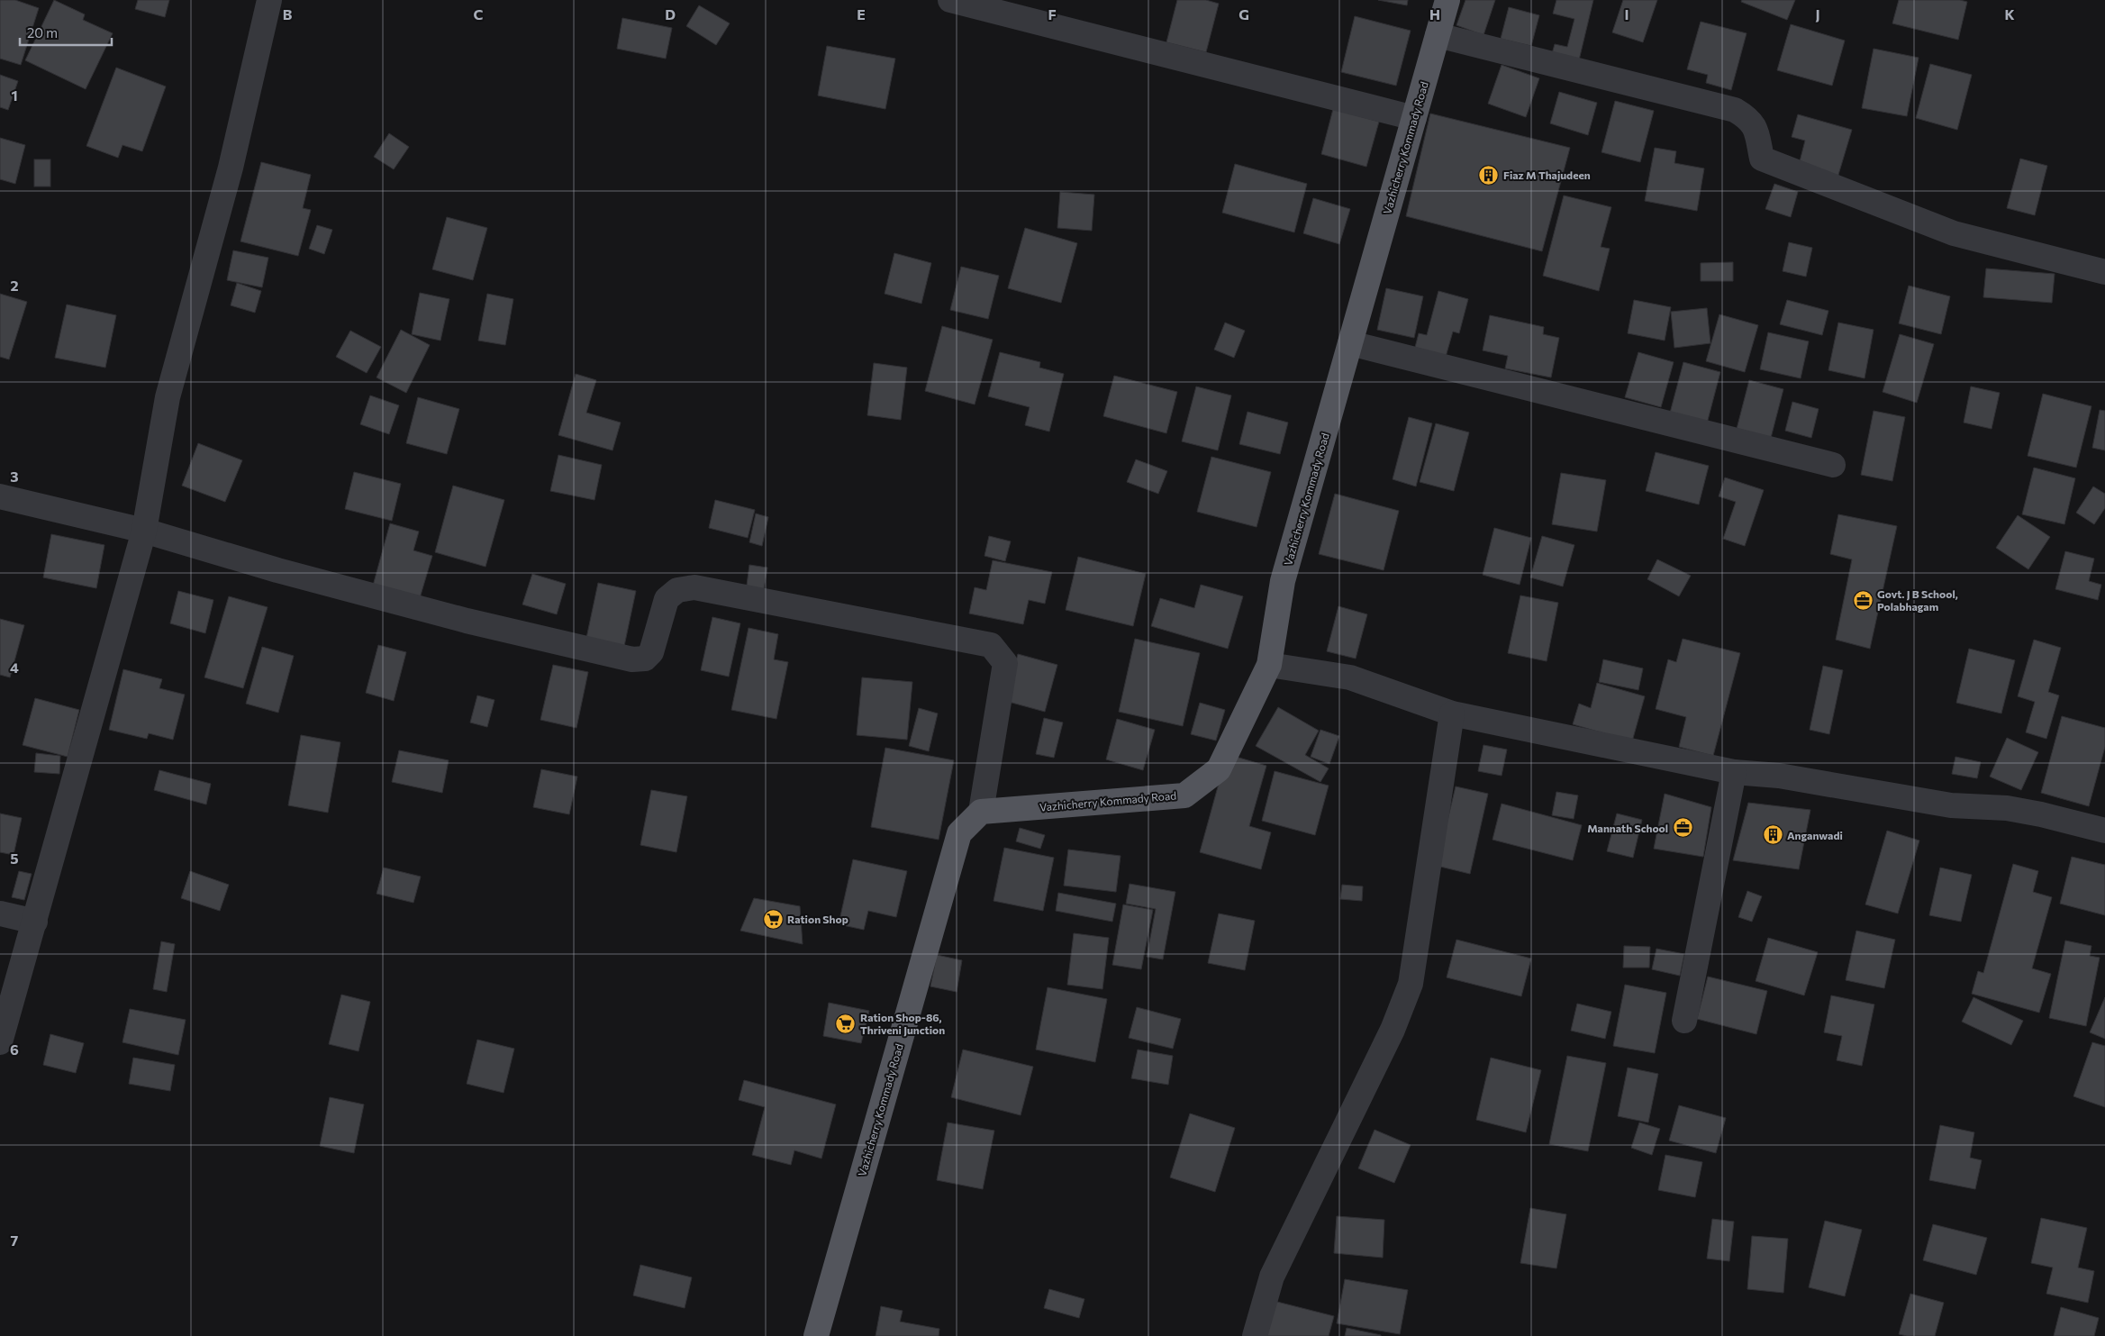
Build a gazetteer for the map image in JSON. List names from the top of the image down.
{
  "streets": {
    "main road": ["Vazhicherry Kommady Road"]
  },
  "places": {
    "building": ["Fiaz M Thajudeen", "Anganwadi"],
    "office": ["Govt. J B School, Polabhagam", "Mannath School"],
    "supermarket": ["Ration Shop", "Ration Shop-86, Thriveni Junction"]
  },
  "scale_bar": "20 m",
  "grid": {
    "columns": [
      "B",
      "C",
      "D",
      "E",
      "F",
      "G",
      "H",
      "I",
      "J",
      "K"
    ],
    "rows": [
      "1",
      "2",
      "3",
      "4",
      "5",
      "6",
      "7"
    ]
  }
}
